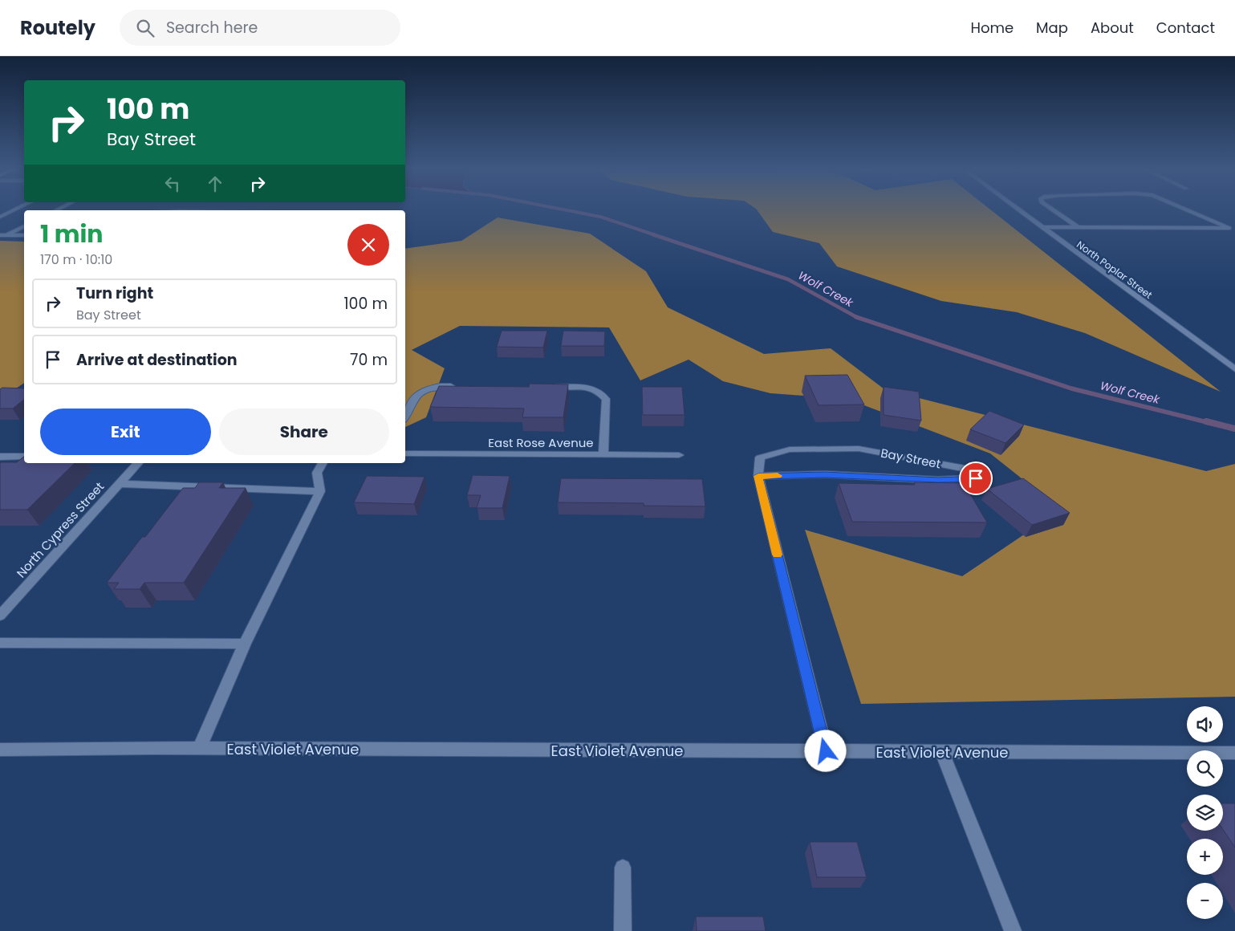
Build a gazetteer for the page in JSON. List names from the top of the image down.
{
  "streets": {
    "street": [
      "North Poplar Street",
      "East Rose Avenue",
      "Bay Street",
      "North Cypress Street",
      "East Violet Avenue"
    ]
  },
  "crossings": [
    ["Bay Street", "East Violet Avenue"]
  ],
  "water": ["Wolf Creek"],
  "page": {
    "header": "Routely",
    "search": "Search here",
    "nav": [
      "Home",
      "Map",
      "About",
      "Contact"
    ],
    "turn": ["100 m", "Bay Street"],
    "heading": ["1 min", "170 m · 10:10"],
    "list": [
      {
        "name": "Turn right",
        "note": "Bay Street",
        "value": "100 m"
      },
      {
        "name": "Arrive at destination",
        "value": "70 m"
      }
    ],
    "buttons": ["Exit", "Share"],
    "map_buttons": ["+", "−"]
  }
}
